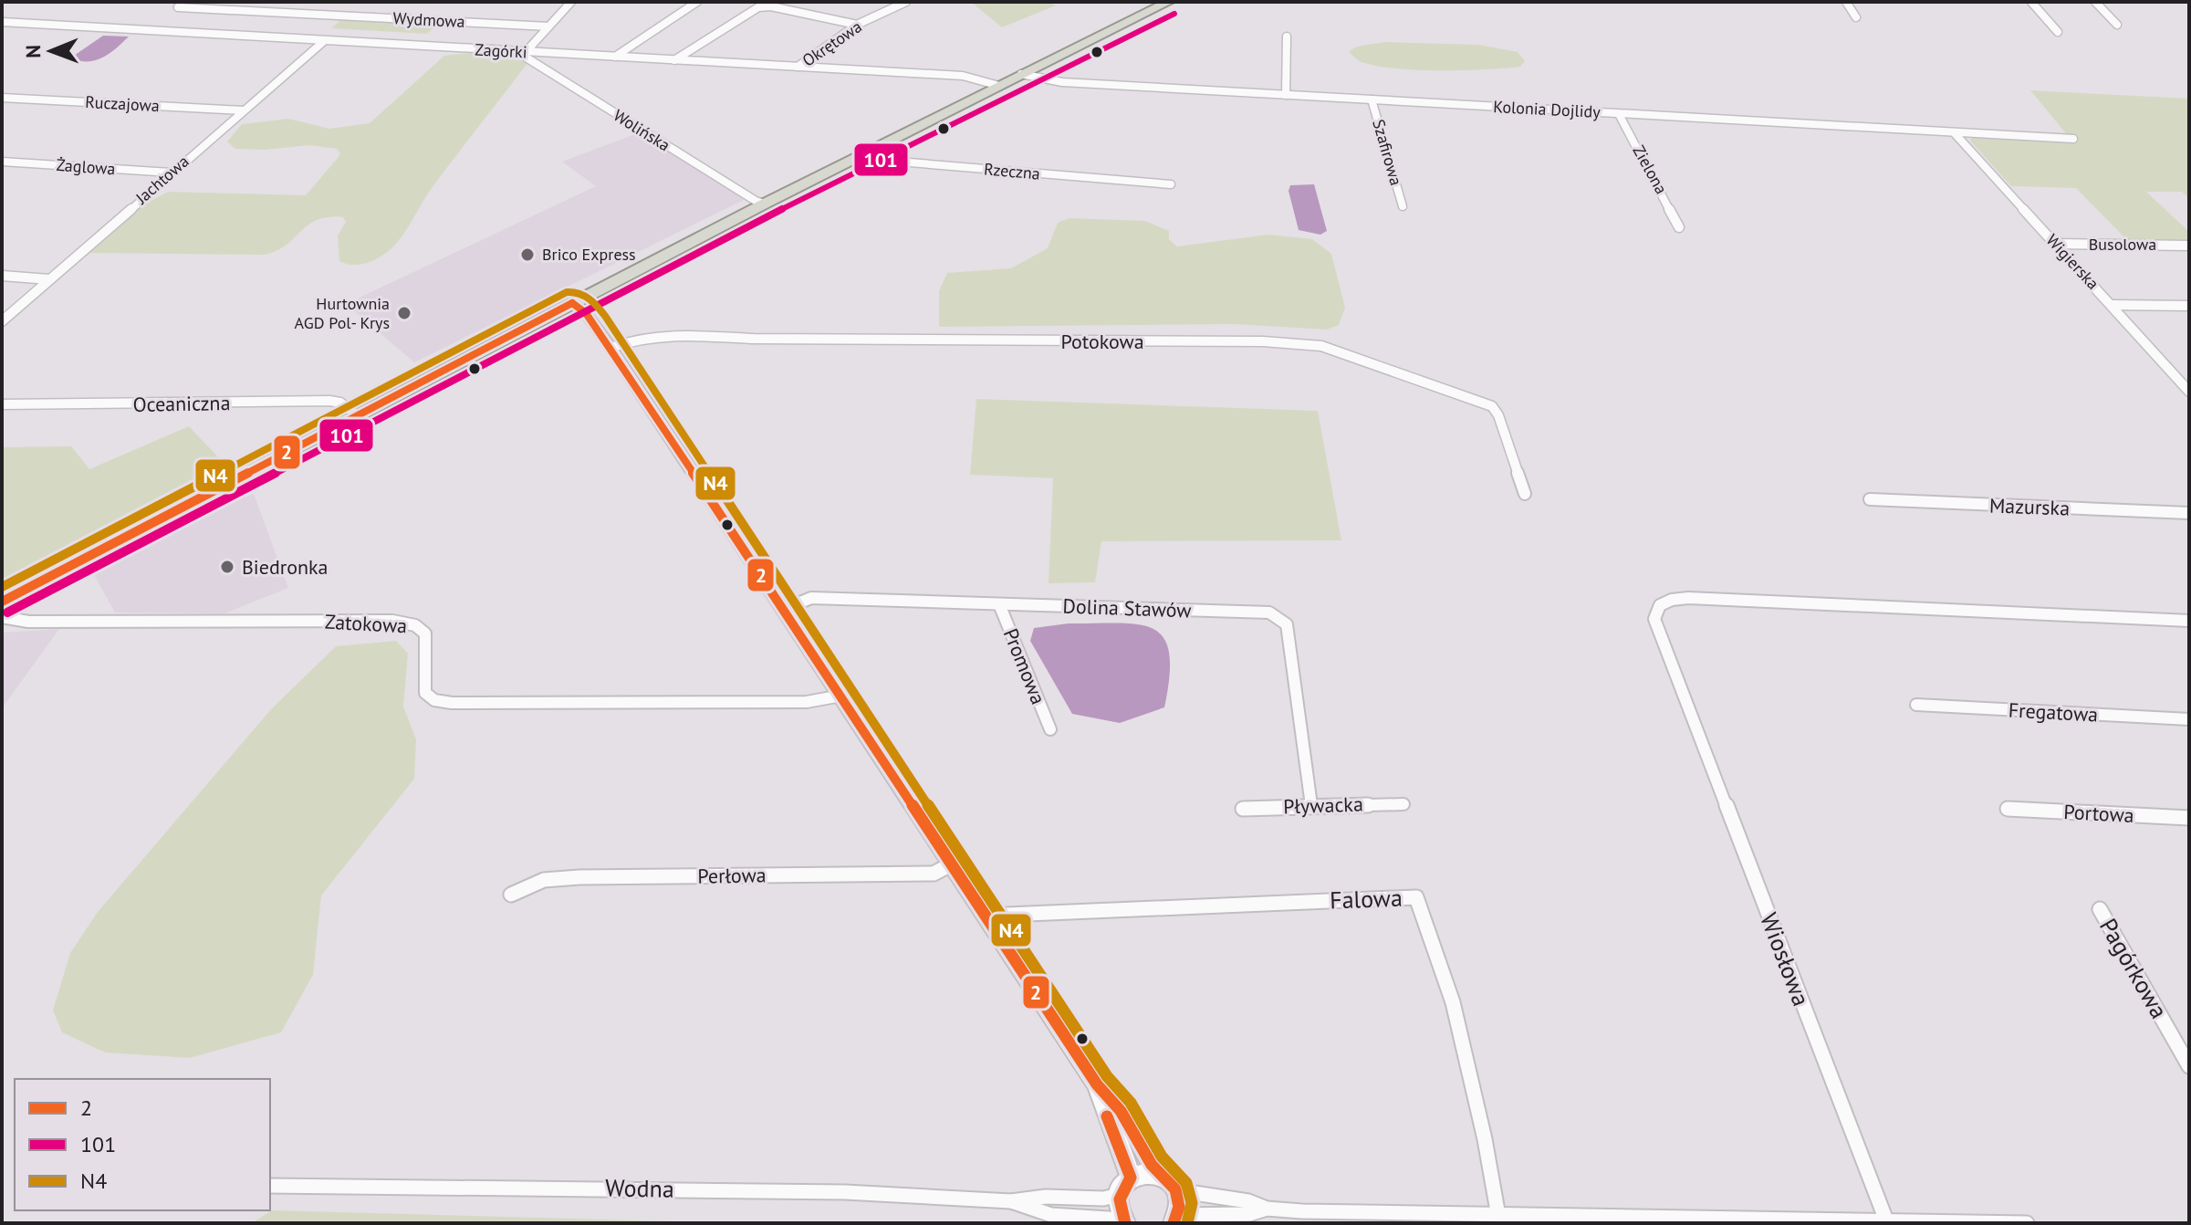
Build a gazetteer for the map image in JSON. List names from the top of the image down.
{
  "streets": {
    "street": [
      "Wydmowa",
      "Okrętowa",
      "Zagórki",
      "Ruczajowa",
      "Kolonia Dojlidy",
      "Wolińska",
      "Szafirowa",
      "Żaglowa",
      "Zielona",
      "Rzeczna",
      "Jachtowa",
      "Busolowa",
      "Wigierska",
      "Potokowa",
      "Oceaniczna",
      "Mazurska",
      "Dolina Stawów",
      "Zatokowa",
      "Promowa",
      "Fregatowa",
      "Pływacka",
      "Portowa",
      "Perłowa",
      "Falowa",
      "Wiosłowa",
      "Pagórkowa",
      "Wodna"
    ]
  },
  "crossings": [
    ["Okrętowa", "Zagórki"],
    ["Zagórki", "Wolińska"],
    ["Zagórki", "Jachtowa"],
    ["Ruczajowa", "Jachtowa"],
    ["Kolonia Dojlidy", "Szafirowa"],
    ["Kolonia Dojlidy", "Zielona"],
    ["Kolonia Dojlidy", "Wigierska"],
    ["Żaglowa", "Jachtowa"],
    ["Busolowa", "Wigierska"],
    ["Dolina Stawów", "Promowa"],
    ["Dolina Stawów", "Pływacka"]
  ],
  "places": ["Brico Express", "Hurtownia AGD Pol- Krys", "Biedronka"],
  "lines": ["transit line 101", "transit line N4", "transit line 2"],
  "legend": ["2", "101", "N4"],
  "north": "left"
}
